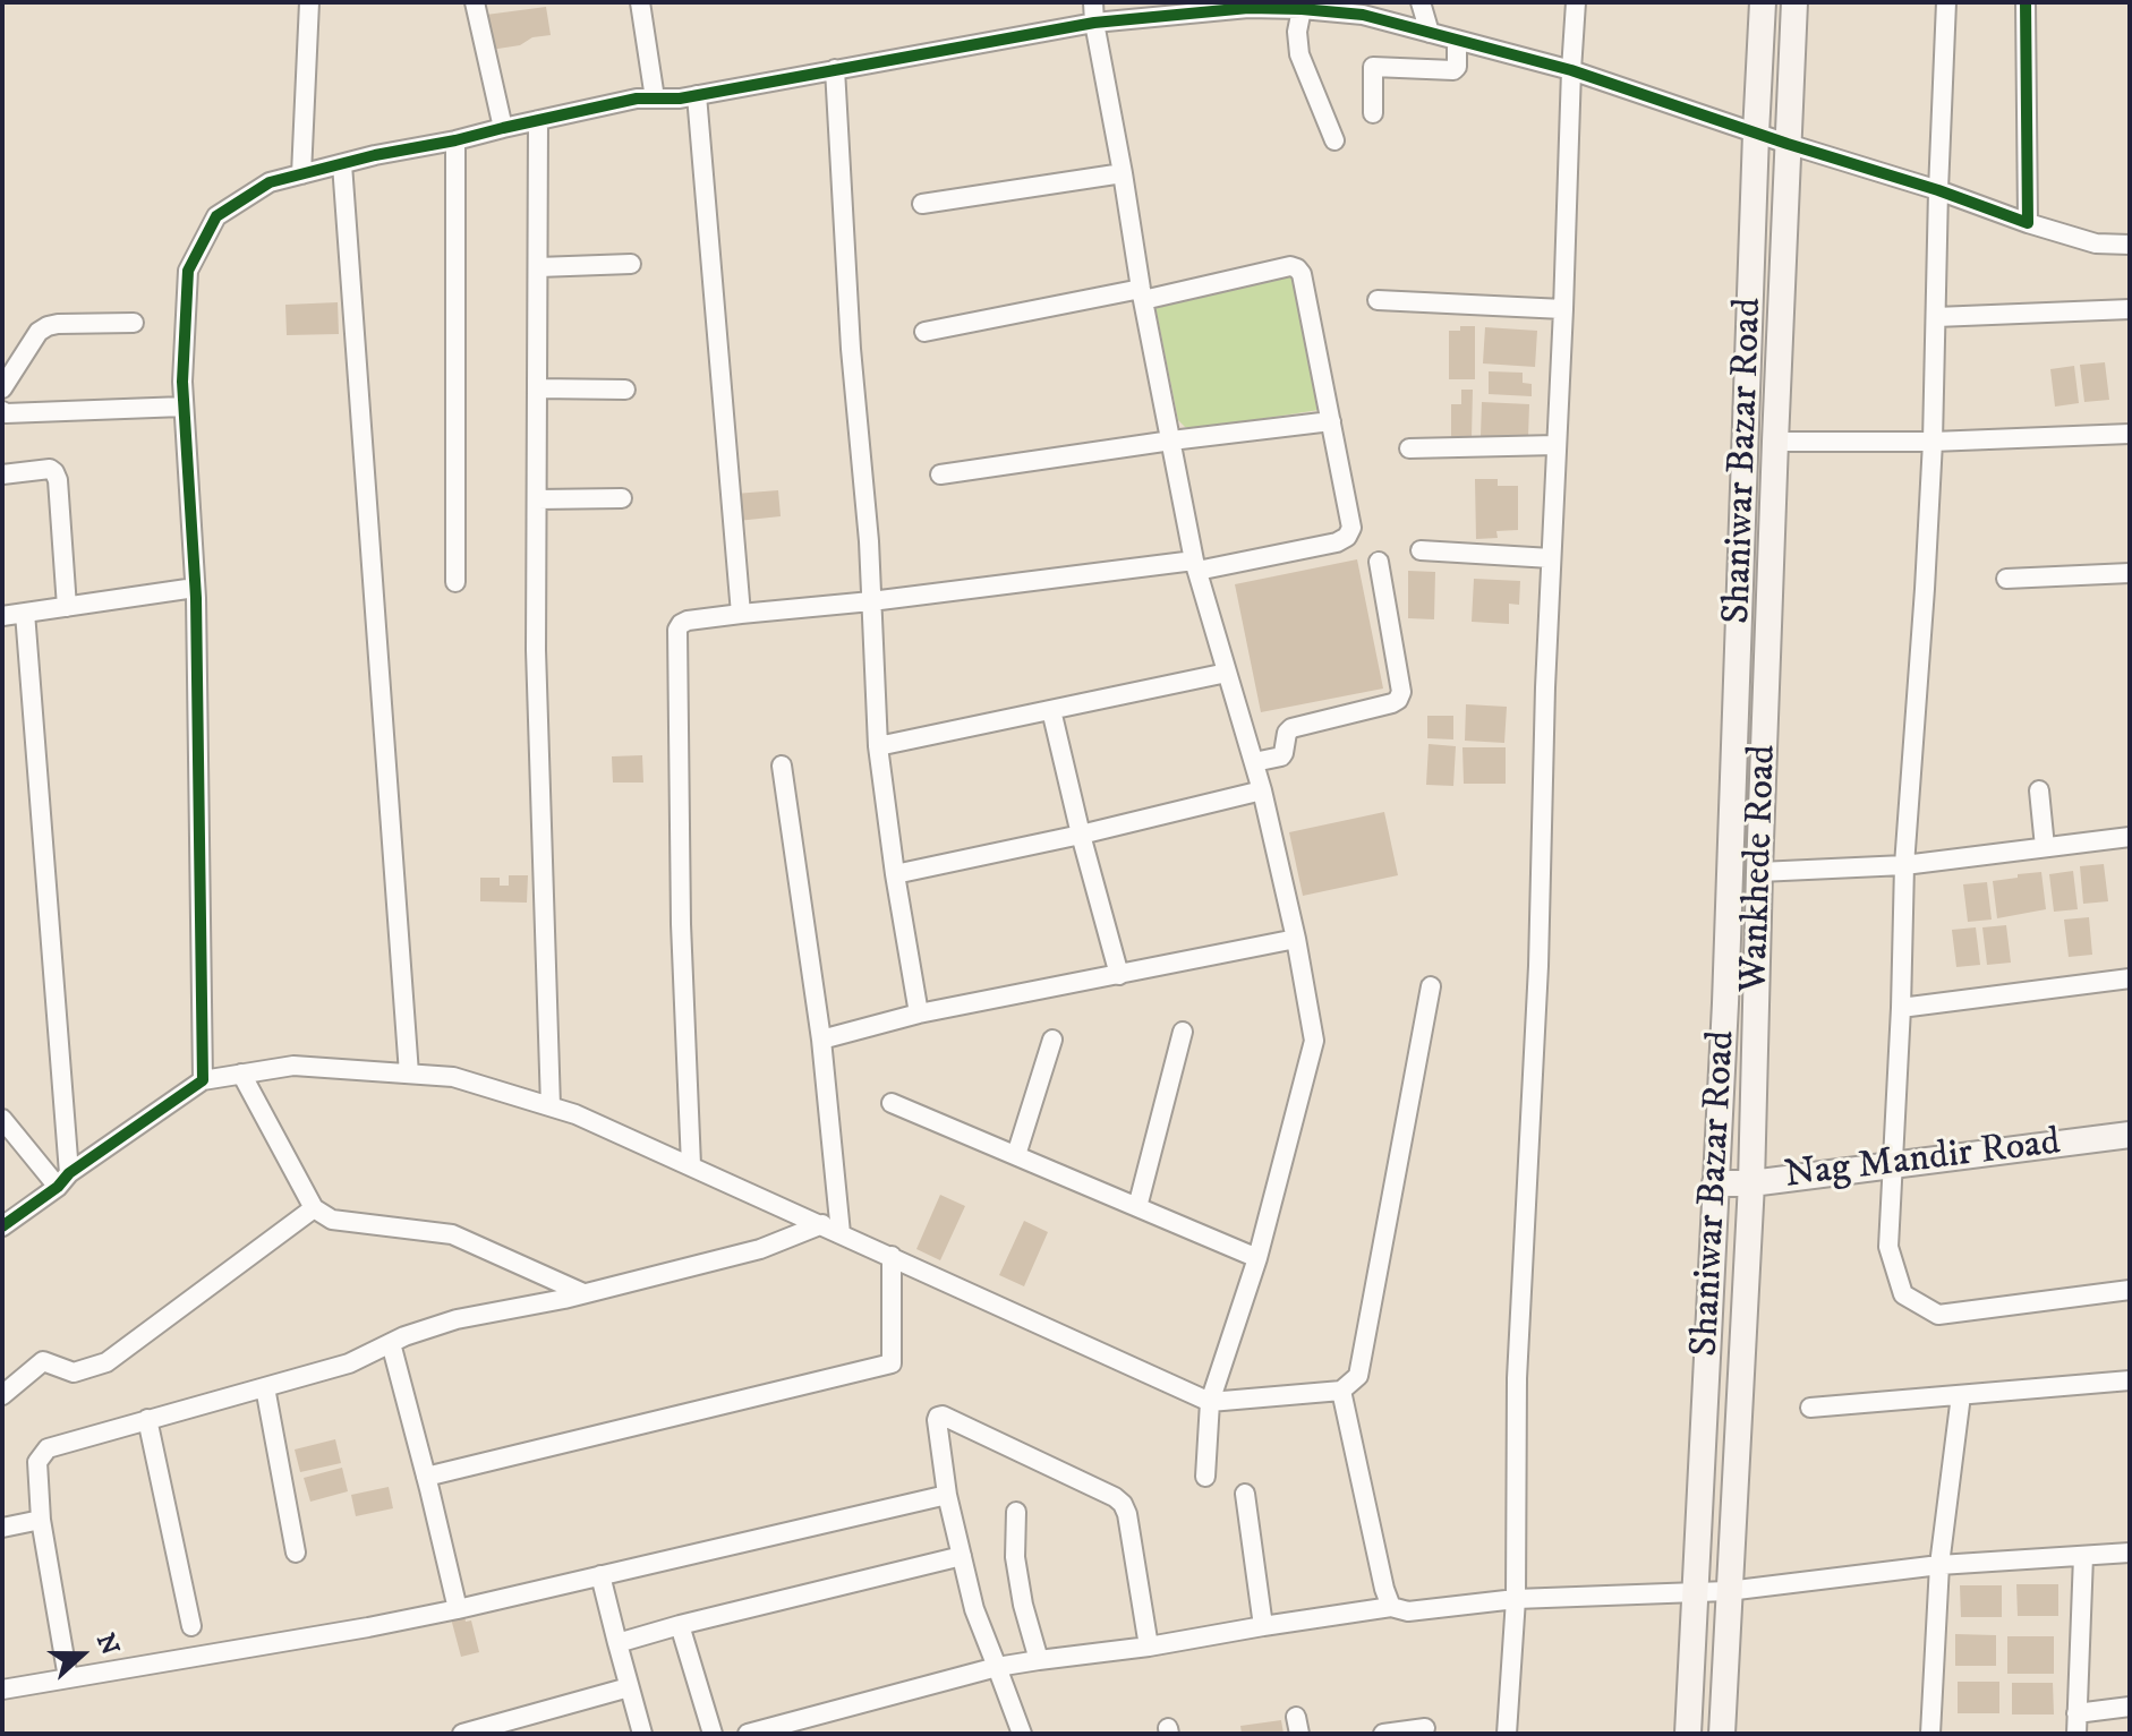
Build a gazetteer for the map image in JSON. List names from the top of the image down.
{
  "streets": {
    "main road": ["Shaniwar Bazar Road", "Wankhede Road", "Nag Mandir Road"]
  },
  "crossings": [
    ["Shaniwar Bazar Road", "Nag Mandir Road"],
    ["Wankhede Road", "Nag Mandir Road"]
  ],
  "north": "right"
}
